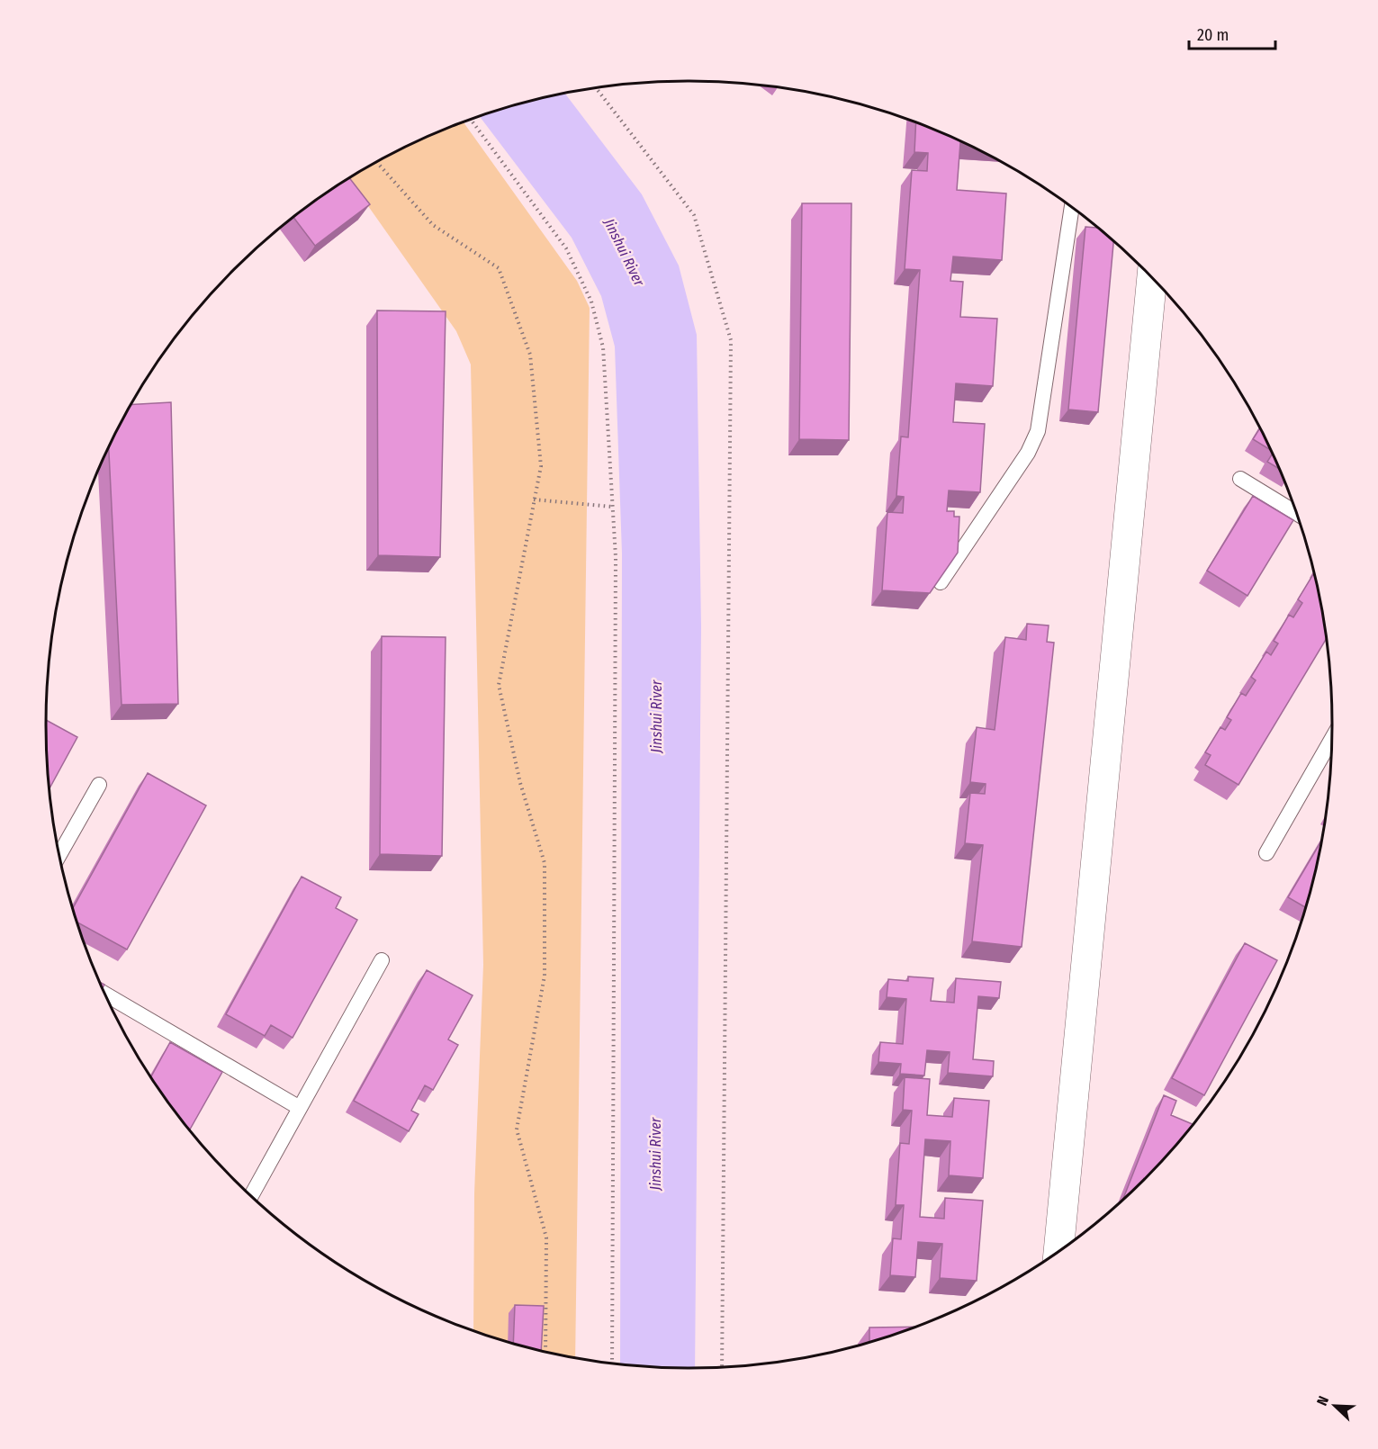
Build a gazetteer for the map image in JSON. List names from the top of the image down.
{
  "water": ["Jinshui River"],
  "scale_bar": "20 m",
  "north": "top left"
}
